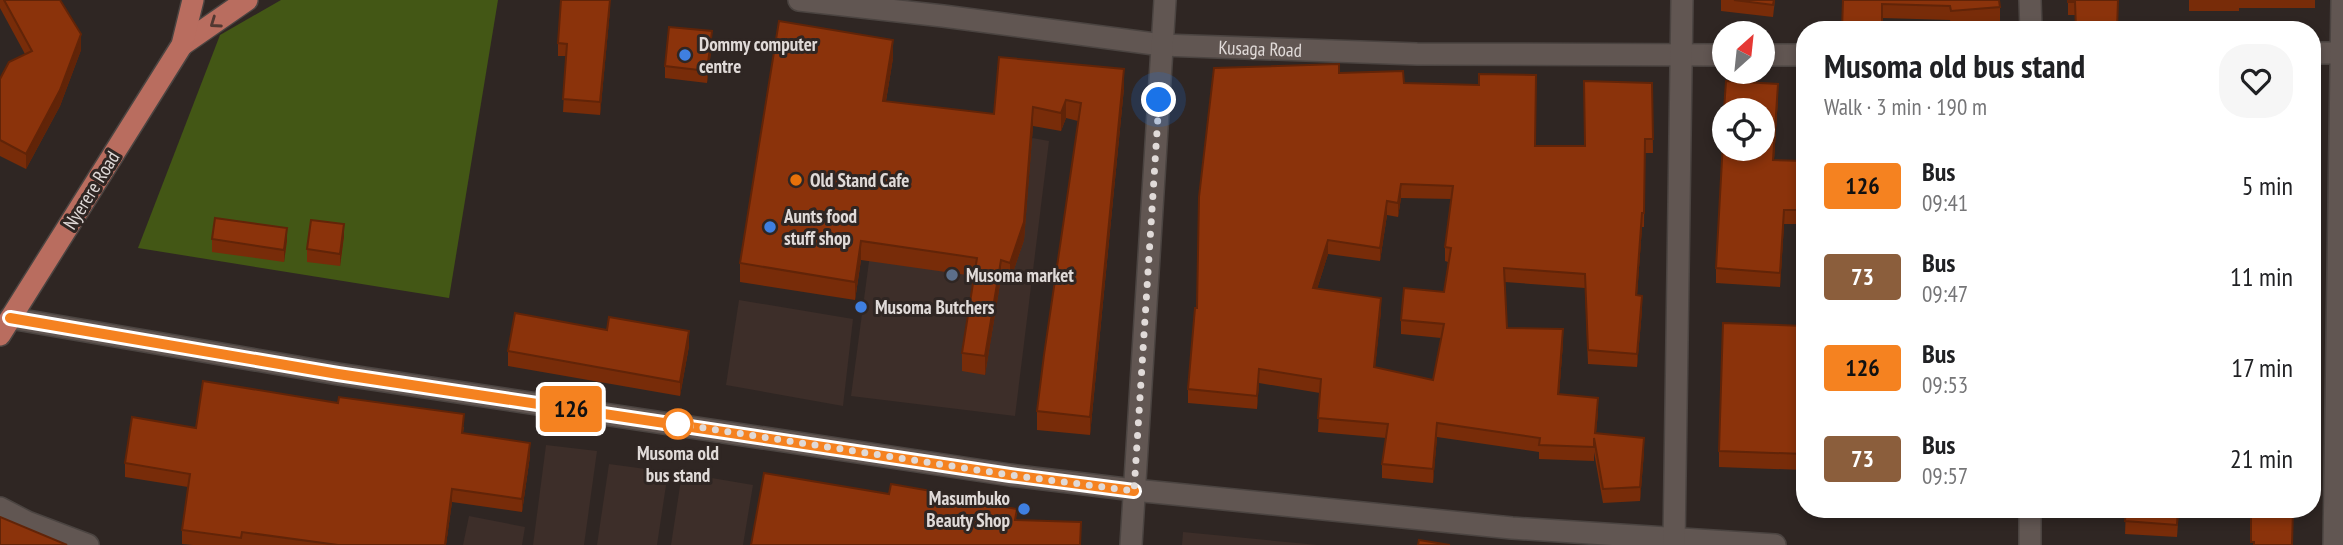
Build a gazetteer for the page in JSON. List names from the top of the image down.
{
  "streets": {
    "main road": ["Nyerere Road"],
    "street": ["Kusaga Road"]
  },
  "places": [
    "Dommy computer centre",
    "Old Stand Cafe",
    "Aunts food stuff shop",
    "Musoma market",
    "Musoma Butchers",
    "Musoma old bus stand",
    "Masumbuko Beauty Shop"
  ],
  "lines": ["bus line 126"],
  "north": "top right",
  "page": {
    "on_map": "126",
    "heading": ["Musoma old bus stand", "Walk · 3 min · 190 m"],
    "list": [
      {
        "mark": "126",
        "name": "Bus",
        "note": "09:41",
        "value": "5 min"
      },
      {
        "mark": "73",
        "name": "Bus",
        "note": "09:47",
        "value": "11 min"
      },
      {
        "mark": "126",
        "name": "Bus",
        "note": "09:53",
        "value": "17 min"
      },
      {
        "mark": "73",
        "name": "Bus",
        "note": "09:57",
        "value": "21 min"
      }
    ]
  }
}
